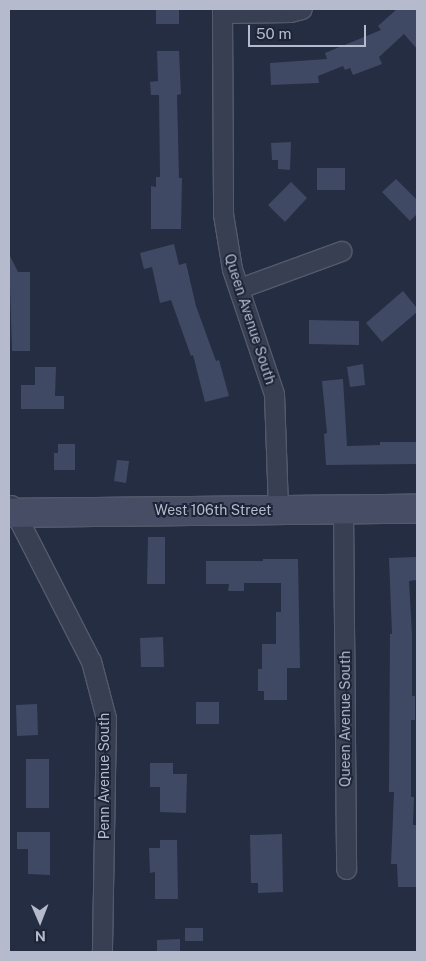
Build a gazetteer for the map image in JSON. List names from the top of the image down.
{
  "streets": {
    "street": ["Queen Avenue South", "West 106th Street", "Penn Avenue South"]
  },
  "crossings": [
    ["Queen Avenue South", "West 106th Street"],
    ["West 106th Street", "Penn Avenue South"]
  ],
  "scale_bar": "50 m",
  "north": "bottom"
}
